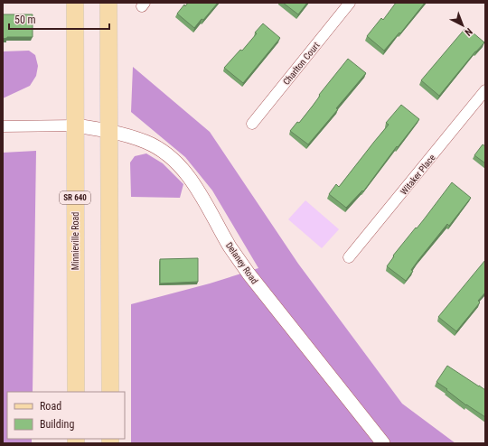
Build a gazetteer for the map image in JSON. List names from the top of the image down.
{
  "streets": {
    "main road": ["SR 640", "Minnieville Road"],
    "street": ["Charlton Court", "Witaker Place", "Delaney Road"]
  },
  "crossings": [
    ["Minnieville Road", "Delaney Road"]
  ],
  "legend": ["Road", "Building"],
  "scale_bar": "50 m",
  "north": "bottom right"
}
